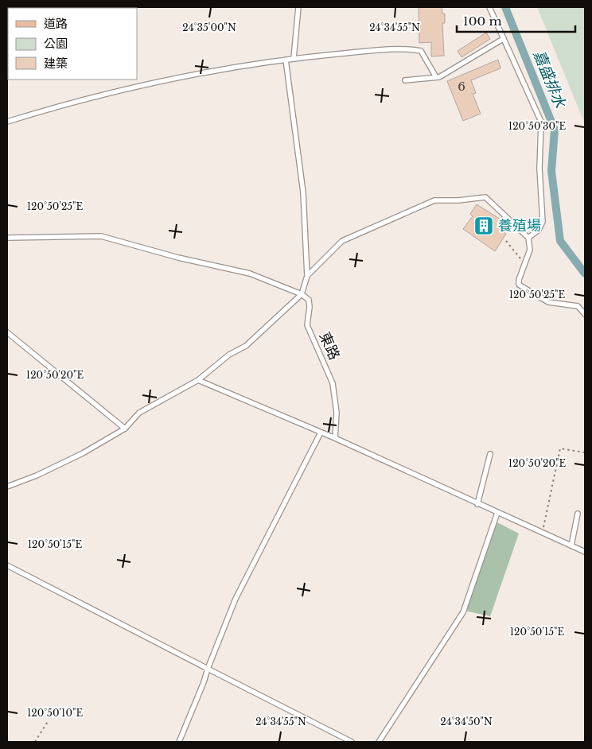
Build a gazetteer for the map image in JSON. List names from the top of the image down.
{
  "streets": {
    "lane": ["東路"]
  },
  "water": ["嘉盛排水"],
  "places": {
    "building": ["養殖場"]
  },
  "house_numbers": ["6"],
  "legend": ["道路", "公園", "建築"],
  "scale_bar": "100 m",
  "coordinates": [
    "24°35'00\"N",
    "24°34'55\"N",
    "120°50'30\"E",
    "120°50'25\"E",
    "120°50'20\"E",
    "120°50'15\"E",
    "120°50'10\"E",
    "24°34'50\"N"
  ]
}
